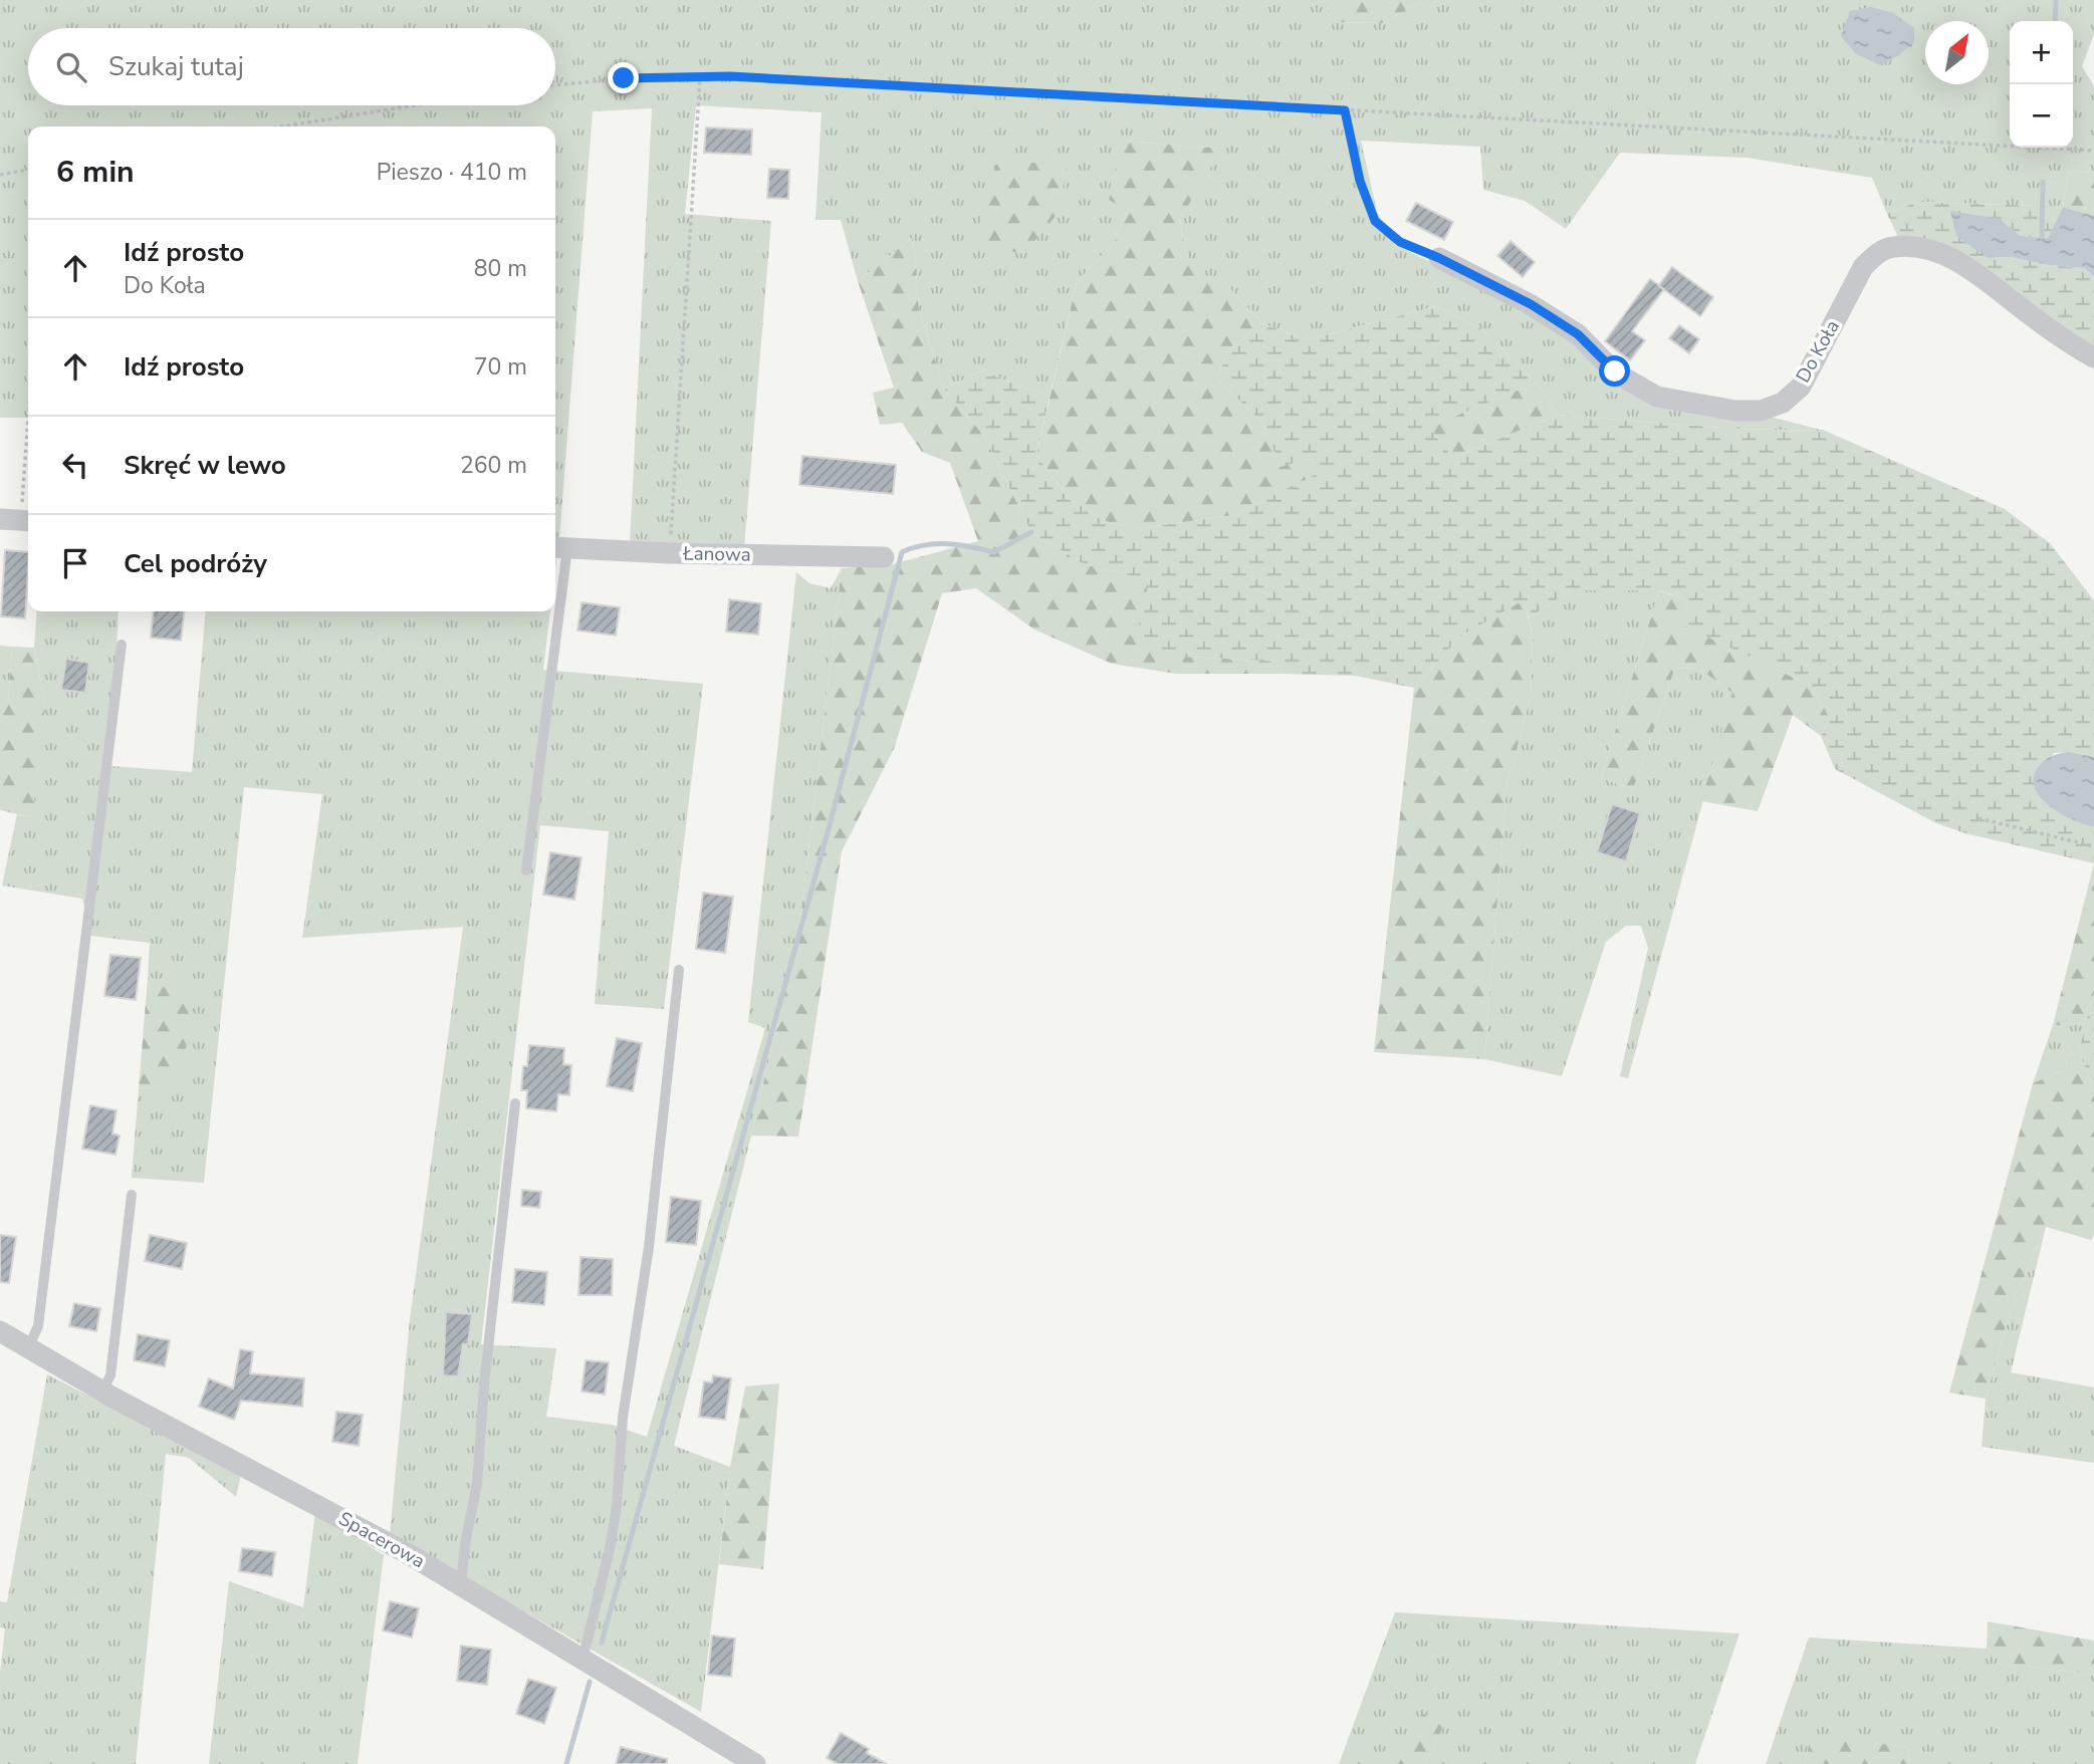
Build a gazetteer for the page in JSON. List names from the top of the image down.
{
  "streets": {
    "street": ["Do Koła", "Łanowa", "Spacerowa"]
  },
  "north": "top right",
  "page": {
    "map_buttons": ["+", "−"],
    "search": "Szukaj tutaj",
    "heading": ["6 min", "Pieszo · 410 m"],
    "list": [
      ["Idź prosto", "Do Koła", "80 m"],
      ["Idź prosto", "70 m"],
      ["Skręć w lewo", "260 m"],
      "Cel podróży"
    ]
  }
}
